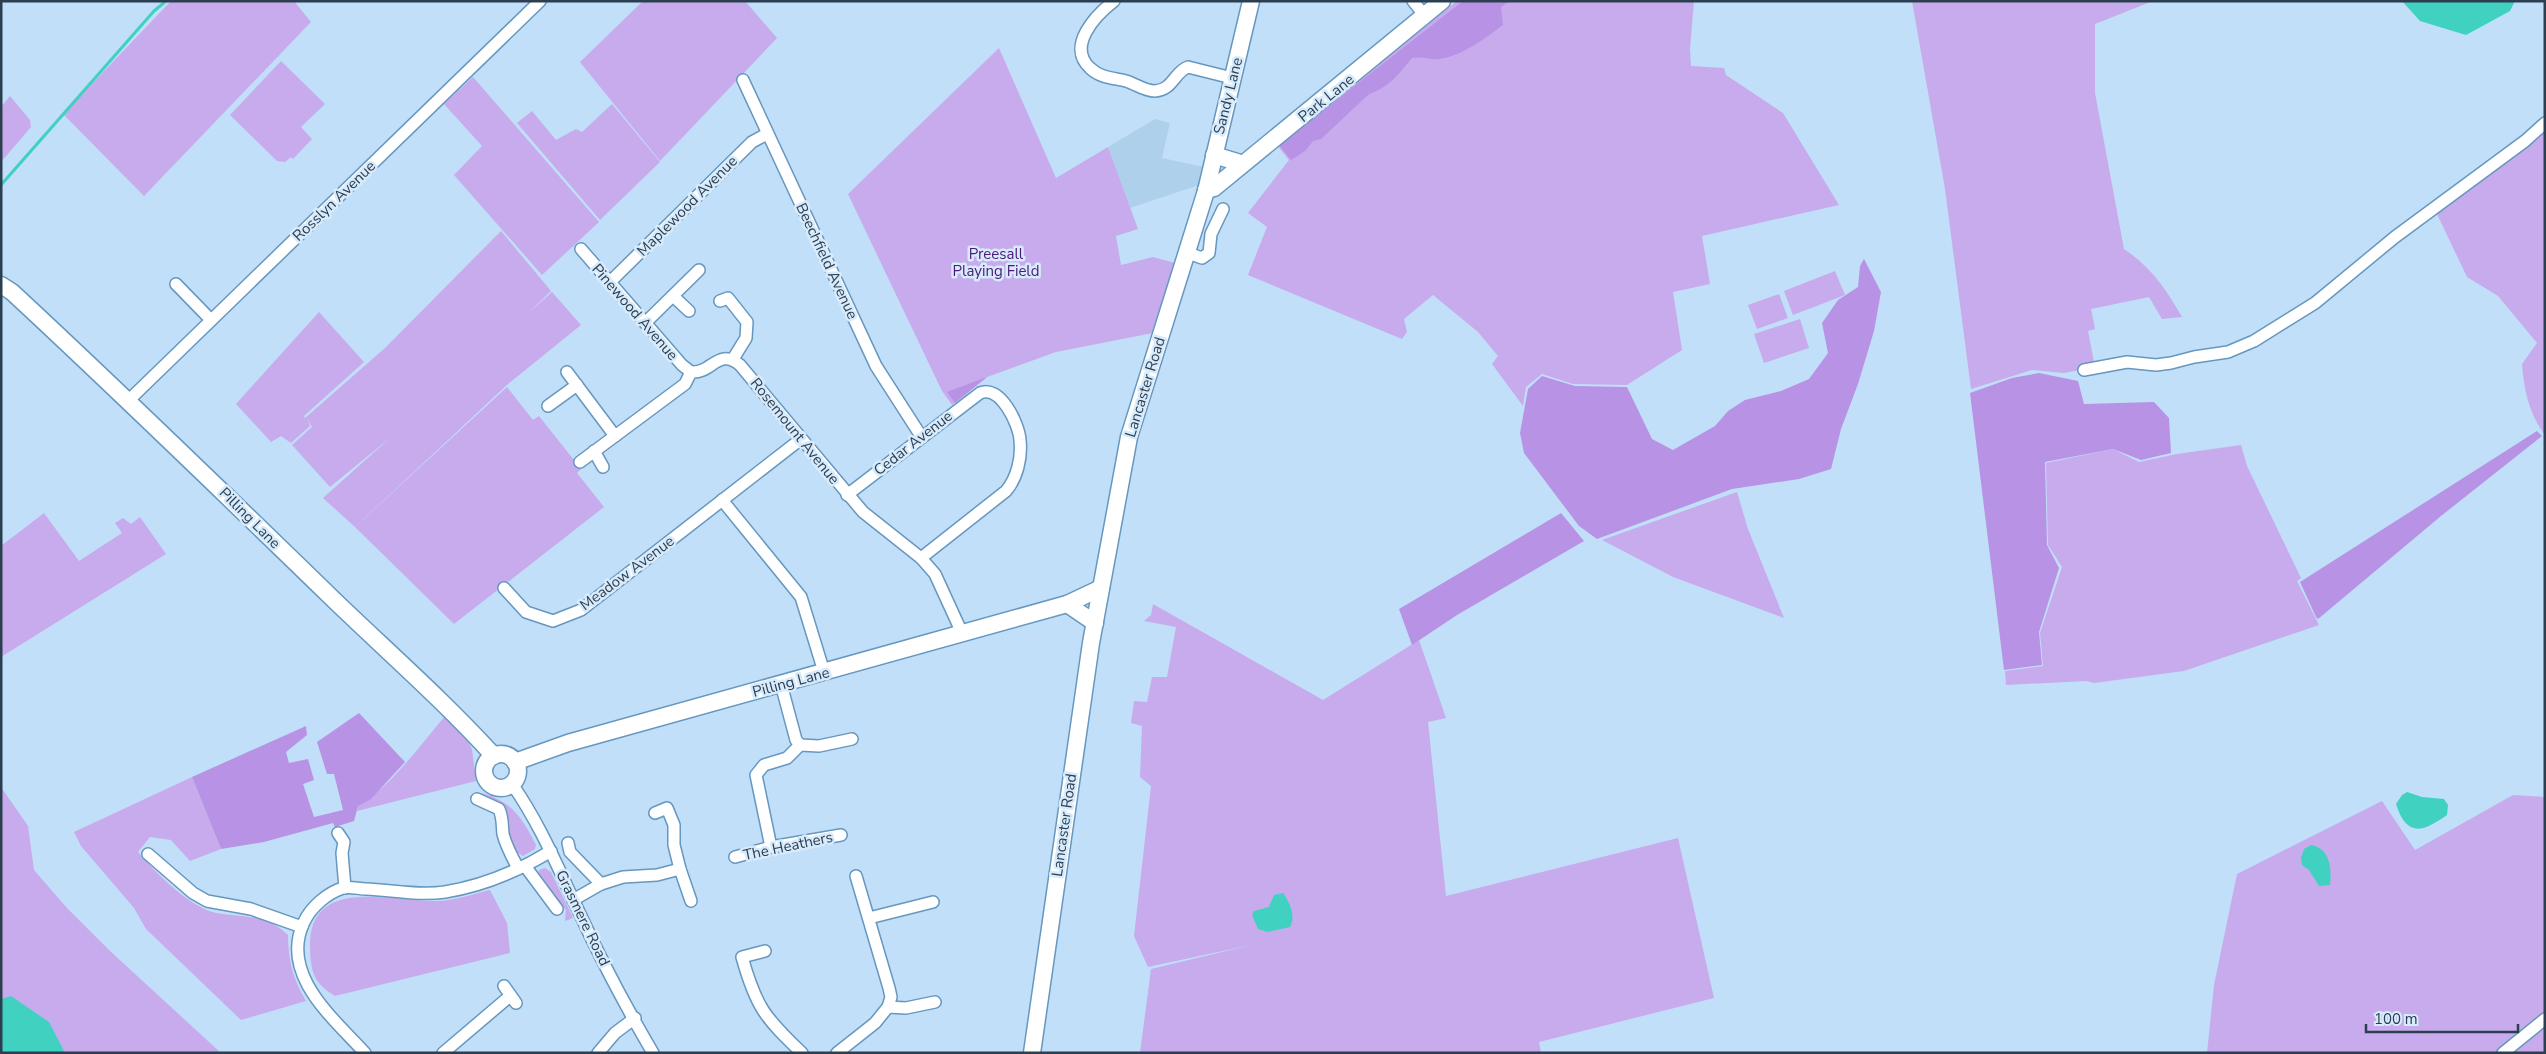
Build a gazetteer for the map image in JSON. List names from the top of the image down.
{
  "streets": {
    "street": [
      "Sandy Lane",
      "Park Lane",
      "Rosslyn Avenue",
      "Maplewood Avenue",
      "Beechfield Avenue",
      "Pinewood Avenue",
      "Lancaster Road",
      "Rosemount Avenue",
      "Cedar Avenue",
      "Pilling Lane",
      "Meadow Avenue",
      "The Heathers",
      "Grasmere Road"
    ]
  },
  "crossings": [
    ["Sandy Lane", "Park Lane"],
    ["Sandy Lane", "Lancaster Road"],
    ["Park Lane", "Lancaster Road"],
    ["Rosslyn Avenue", "Pilling Lane"],
    ["Maplewood Avenue", "Beechfield Avenue"],
    ["Maplewood Avenue", "Pinewood Avenue"],
    ["Beechfield Avenue", "Cedar Avenue"],
    ["Lancaster Road", "Pilling Lane"],
    ["Rosemount Avenue", "Cedar Avenue"],
    ["Rosemount Avenue", "Pilling Lane"],
    ["Rosemount Avenue", "Meadow Avenue"],
    ["Pilling Lane", "Grasmere Road"]
  ],
  "parks": ["Preesall Playing Field"],
  "scale_bar": "100 m"
}
